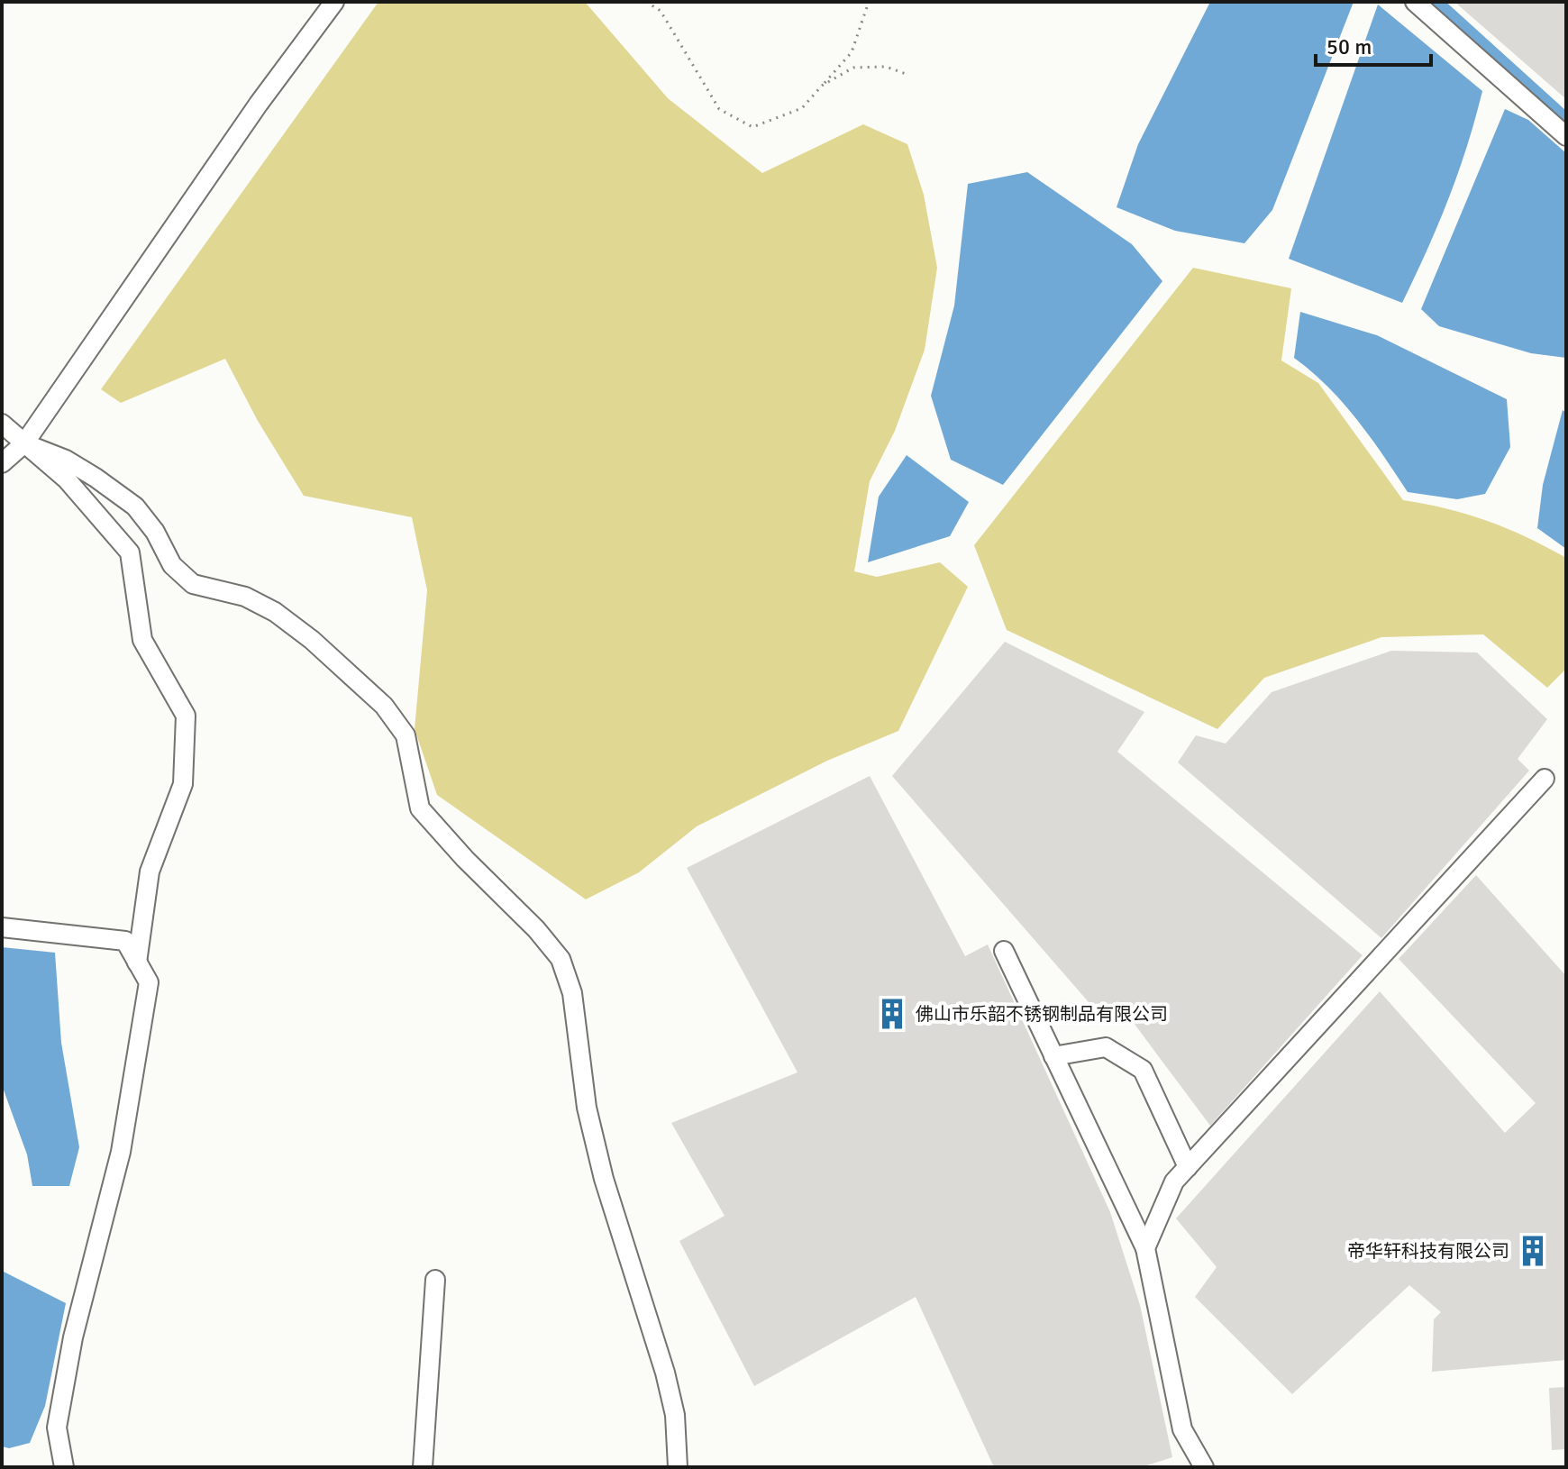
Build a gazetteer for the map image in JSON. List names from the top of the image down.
{
  "places": {
    "building": ["佛山市乐韶不锈钢制品有限公司", "帝华轩科技有限公司"]
  },
  "scale_bar": "50 m"
}
